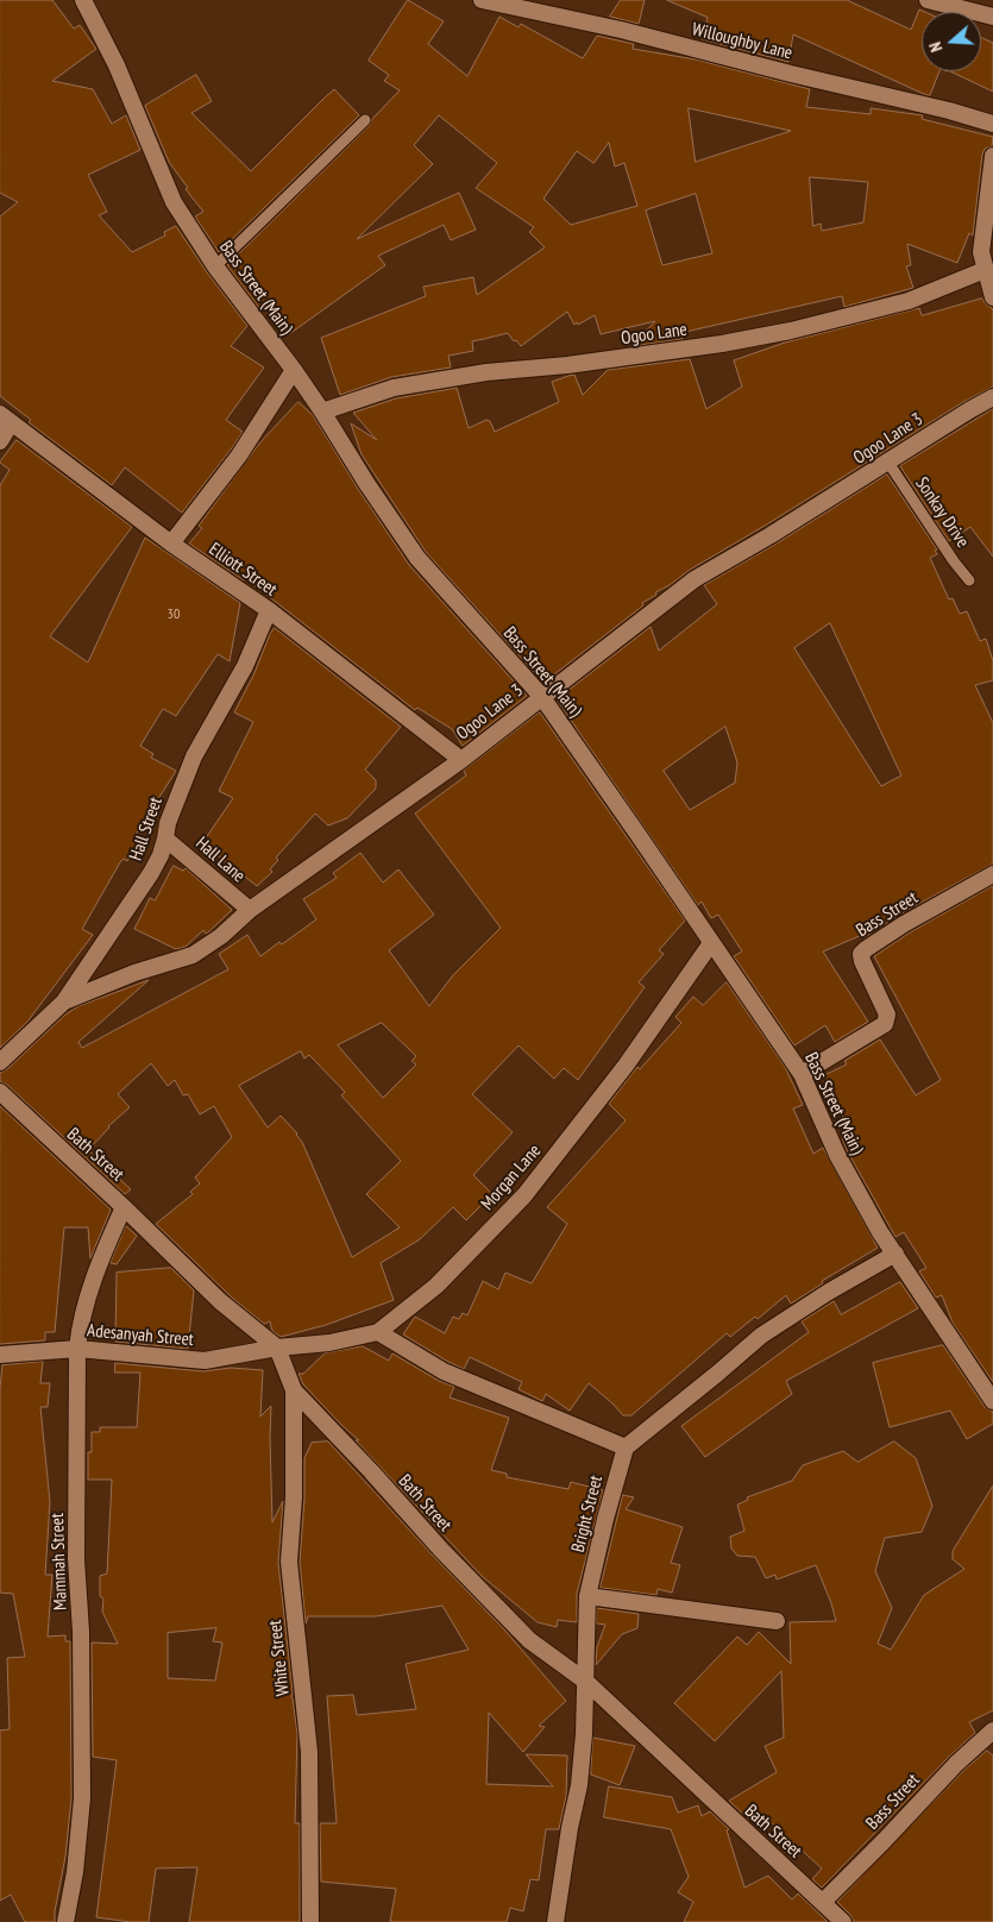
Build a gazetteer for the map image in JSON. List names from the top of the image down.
{
  "streets": {
    "street": [
      "Willoughby Lane",
      "Bass Street (Main)",
      "Ogoo Lane",
      "Ogoo Lane 3",
      "Elliott Street",
      "Hall Street",
      "Hall Lane",
      "Bass Street",
      "Bath Street",
      "Morgan Lane",
      "Adesanyah Street",
      "Bright Street",
      "Mammah Street",
      "White Street"
    ],
    "lane": ["Sonkay Drive"]
  },
  "crossings": [
    ["Bass Street (Main)", "Ogoo Lane"],
    ["Bass Street (Main)", "Ogoo Lane 3"],
    ["Bass Street (Main)", "Bass Street"],
    ["Bass Street (Main)", "Morgan Lane"],
    ["Ogoo Lane 3", "Sonkay Drive"],
    ["Ogoo Lane 3", "Elliott Street"],
    ["Ogoo Lane 3", "Hall Street"],
    ["Ogoo Lane 3", "Hall Lane"],
    ["Elliott Street", "Hall Street"],
    ["Hall Street", "Hall Lane"],
    ["Bass Street", "Bath Street"],
    ["Bath Street", "Morgan Lane"],
    ["Bath Street", "Adesanyah Street"],
    ["Bath Street", "Bright Street"],
    ["Bath Street", "Mammah Street"],
    ["Bath Street", "White Street"],
    ["Morgan Lane", "Adesanyah Street"],
    ["Adesanyah Street", "Mammah Street"]
  ],
  "house_numbers": ["30"],
  "north": "left"
}
